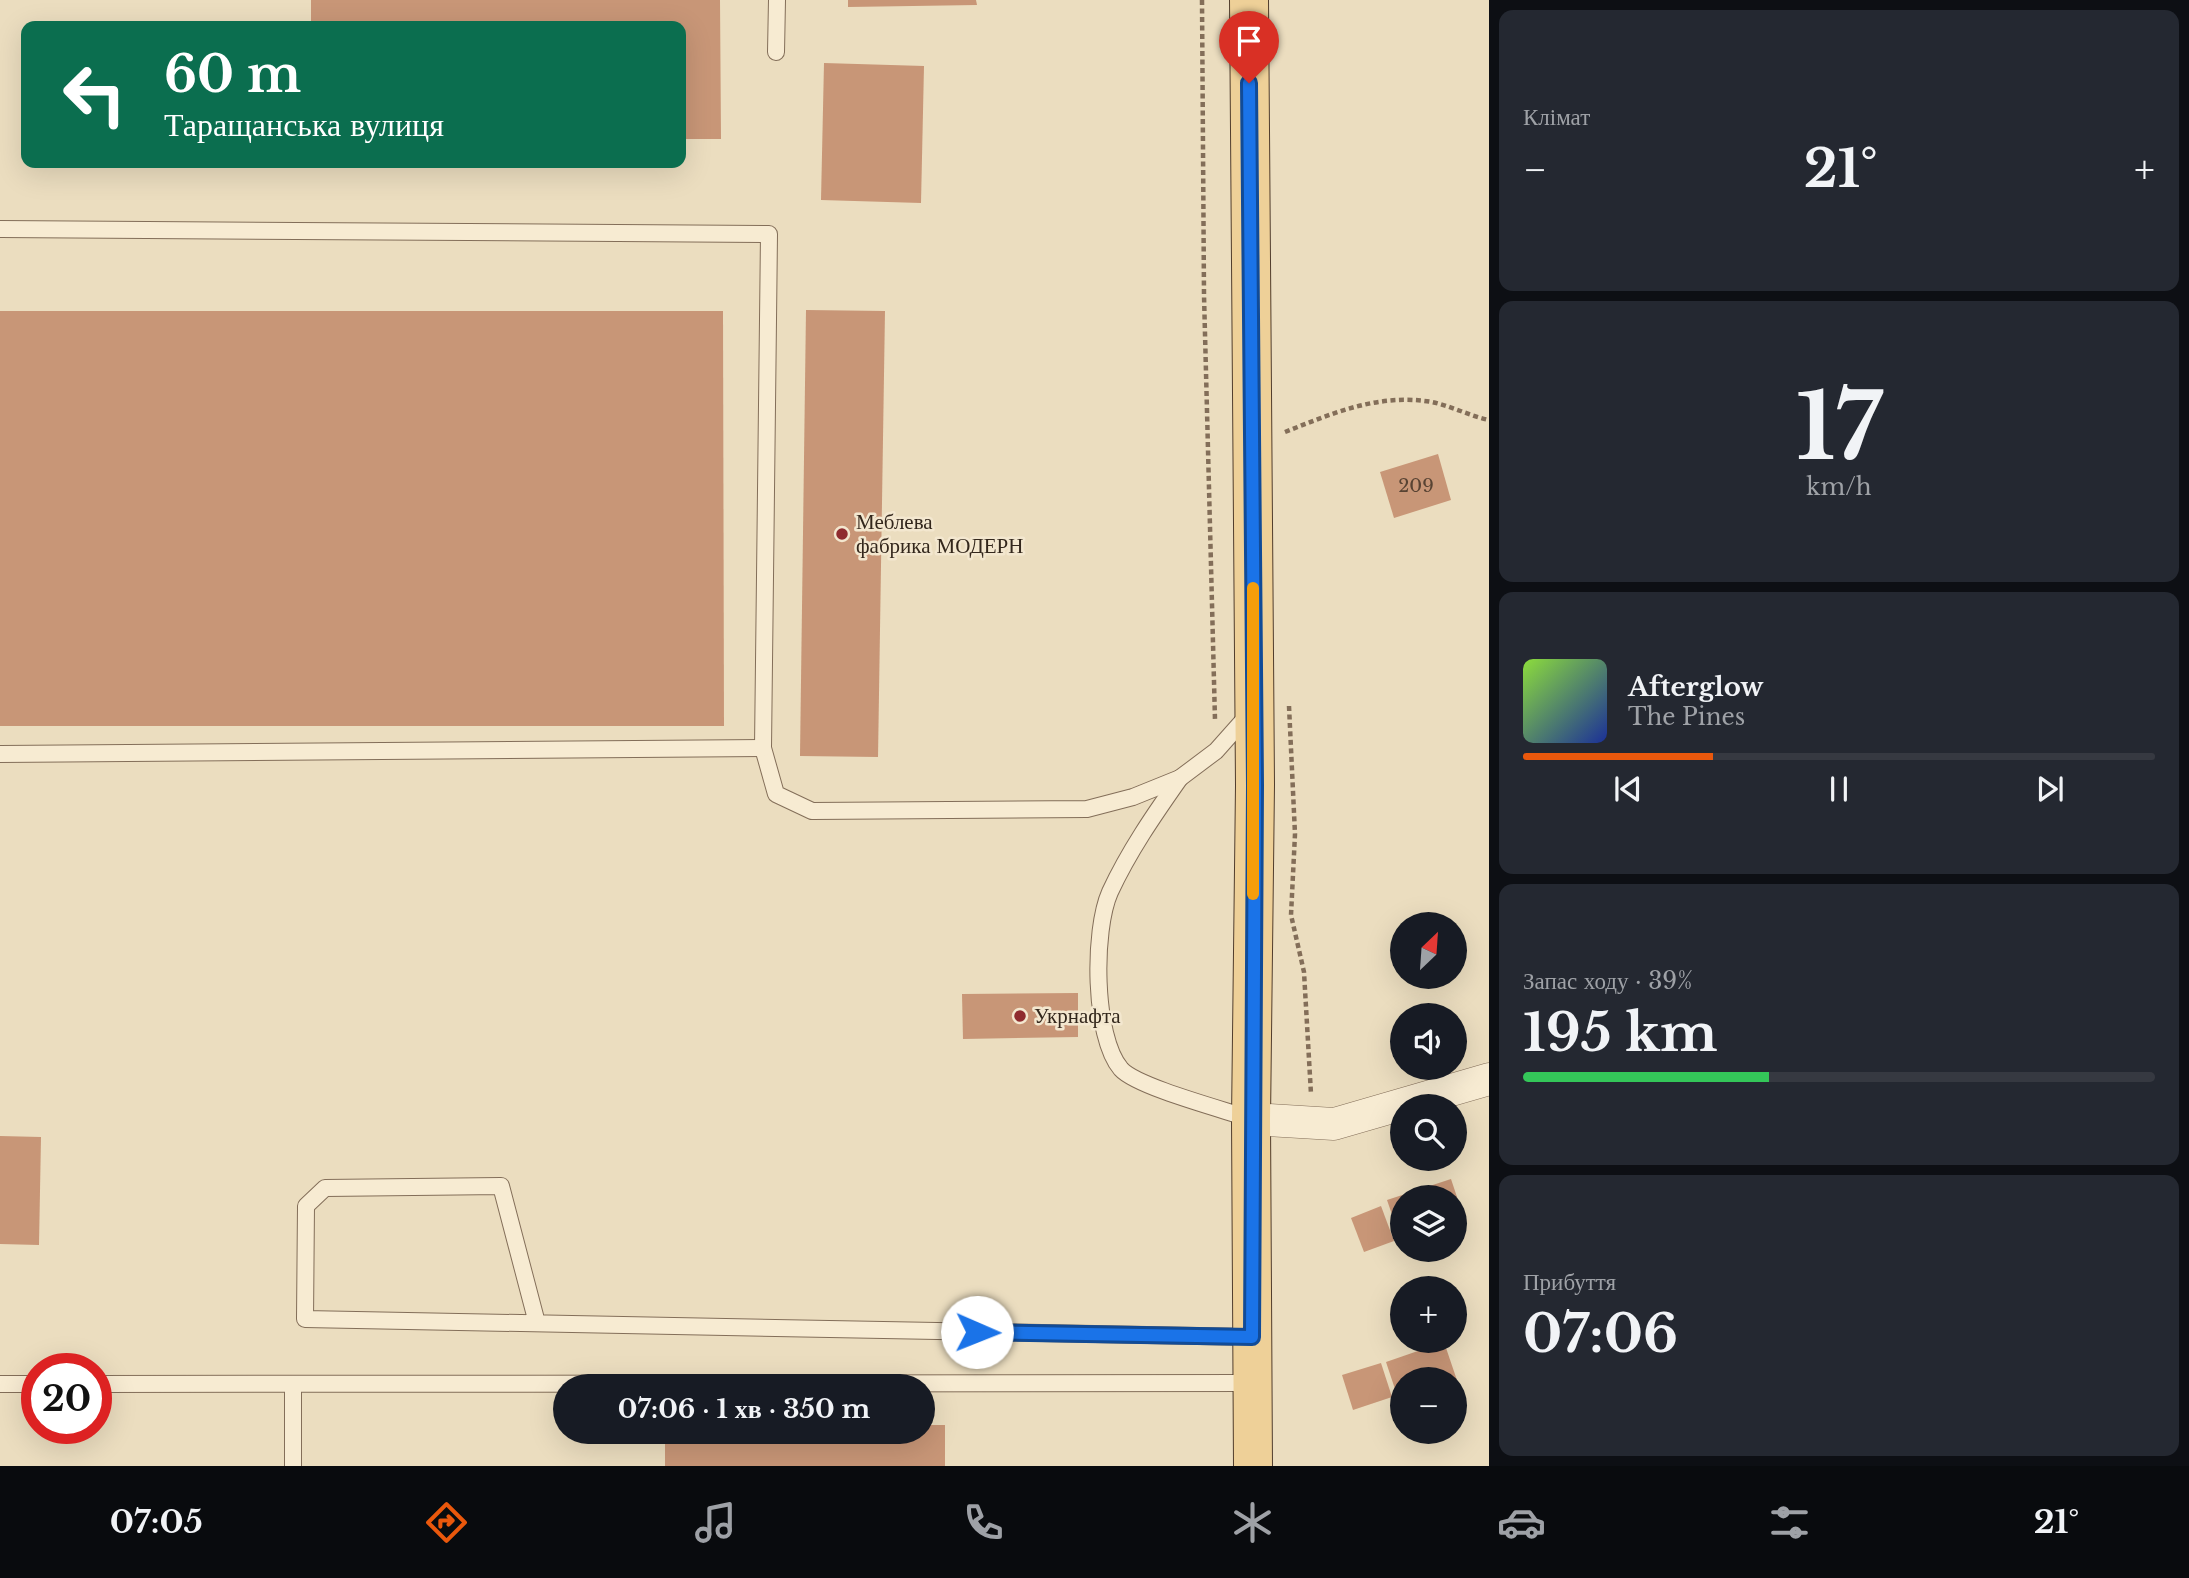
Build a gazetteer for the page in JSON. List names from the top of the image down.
{
  "places": ["Меблева фабрика МОДЕРН", "Укрнафта"],
  "house_numbers": ["209"],
  "north": "top right",
  "page": {
    "tile": [
      "Клімат",
      ["17", "km/h"],
      ["Запас ходу · 39%", "195 km"],
      ["Прибуття", "07:06"]
    ],
    "turn": ["60 m", "Таращанська вулиця"],
    "heat": ["−", "21°", "+"],
    "song": ["Afterglow", "The Pines"],
    "map_buttons": ["+", "−"],
    "limit": "20",
    "trip": "07:06 · 1 хв · 350 m",
    "tabs": ["07:05", "21°"]
  }
}
